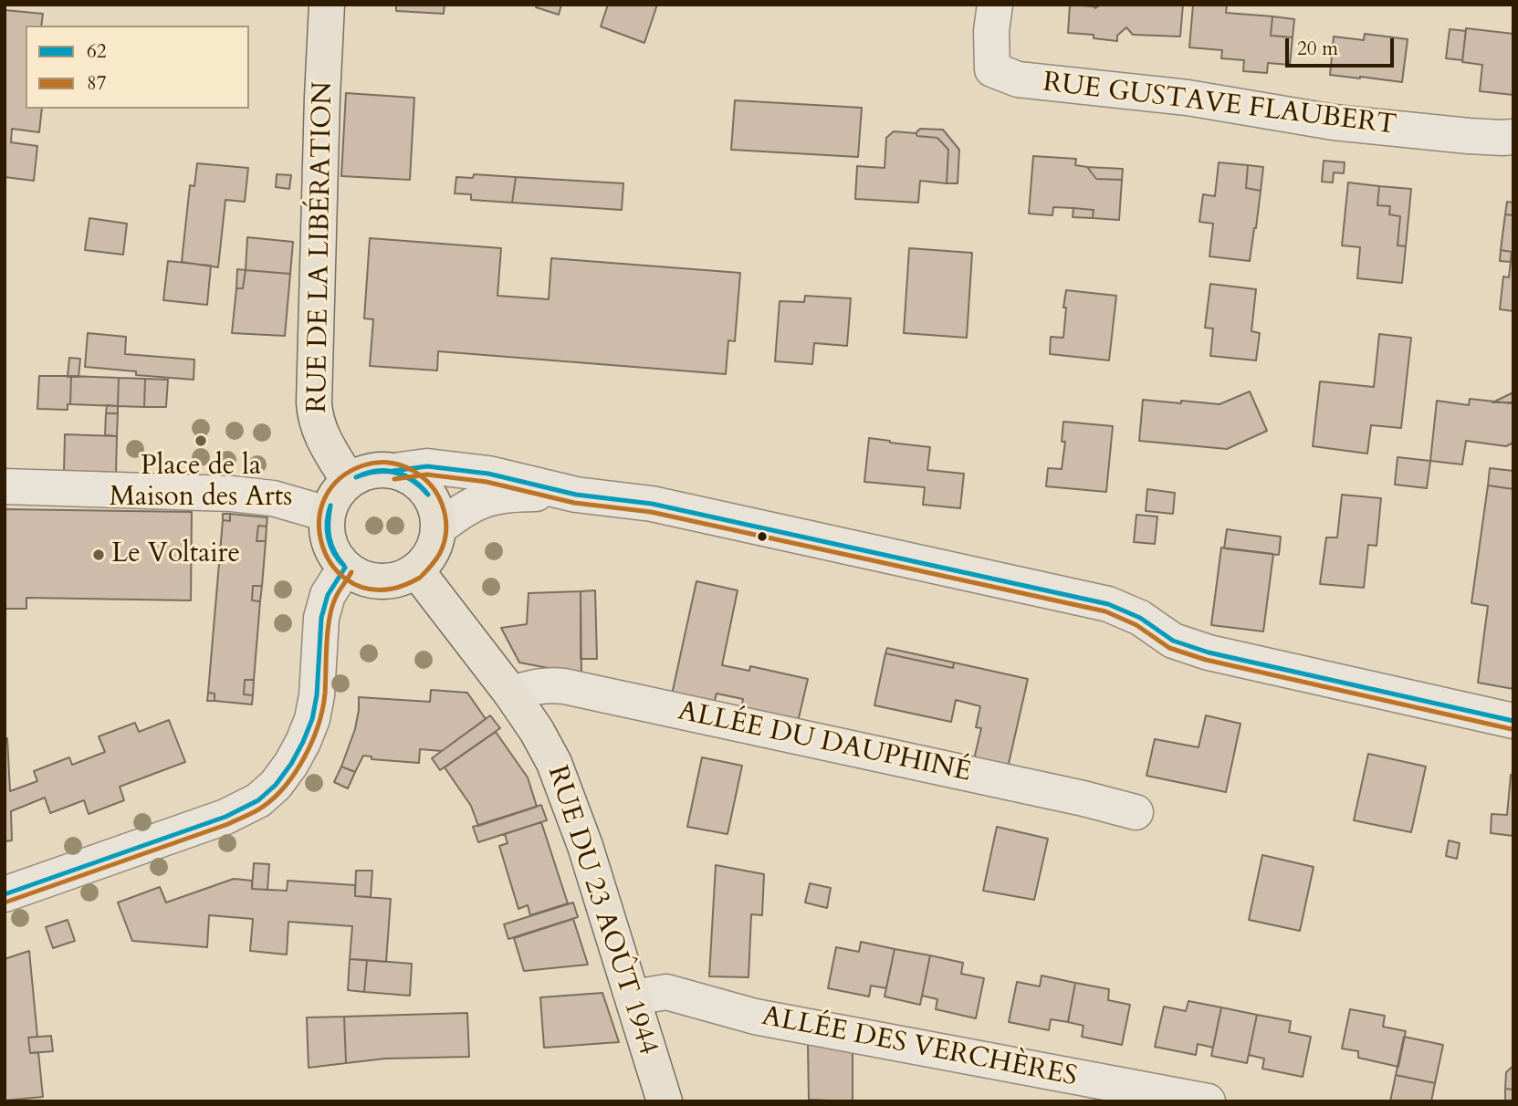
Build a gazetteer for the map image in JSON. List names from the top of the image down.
{
  "streets": {
    "main road": ["RUE DE LA LIBÉRATION", "RUE DU 23 AOÛT 1944"],
    "street": ["RUE GUSTAVE FLAUBERT", "ALLÉE DU DAUPHINÉ", "ALLÉE DES VERCHÈRES"]
  },
  "crossings": [
    ["RUE DE LA LIBÉRATION", "RUE DU 23 AOÛT 1944"],
    ["ALLÉE DU DAUPHINÉ", "RUE DU 23 AOÛT 1944"],
    ["RUE DU 23 AOÛT 1944", "ALLÉE DES VERCHÈRES"]
  ],
  "places": ["Place de la Maison des Arts", "Le Voltaire"],
  "lines": ["transit line 87", "transit line 62"],
  "legend": ["62", "87"],
  "scale_bar": "20 m"
}
